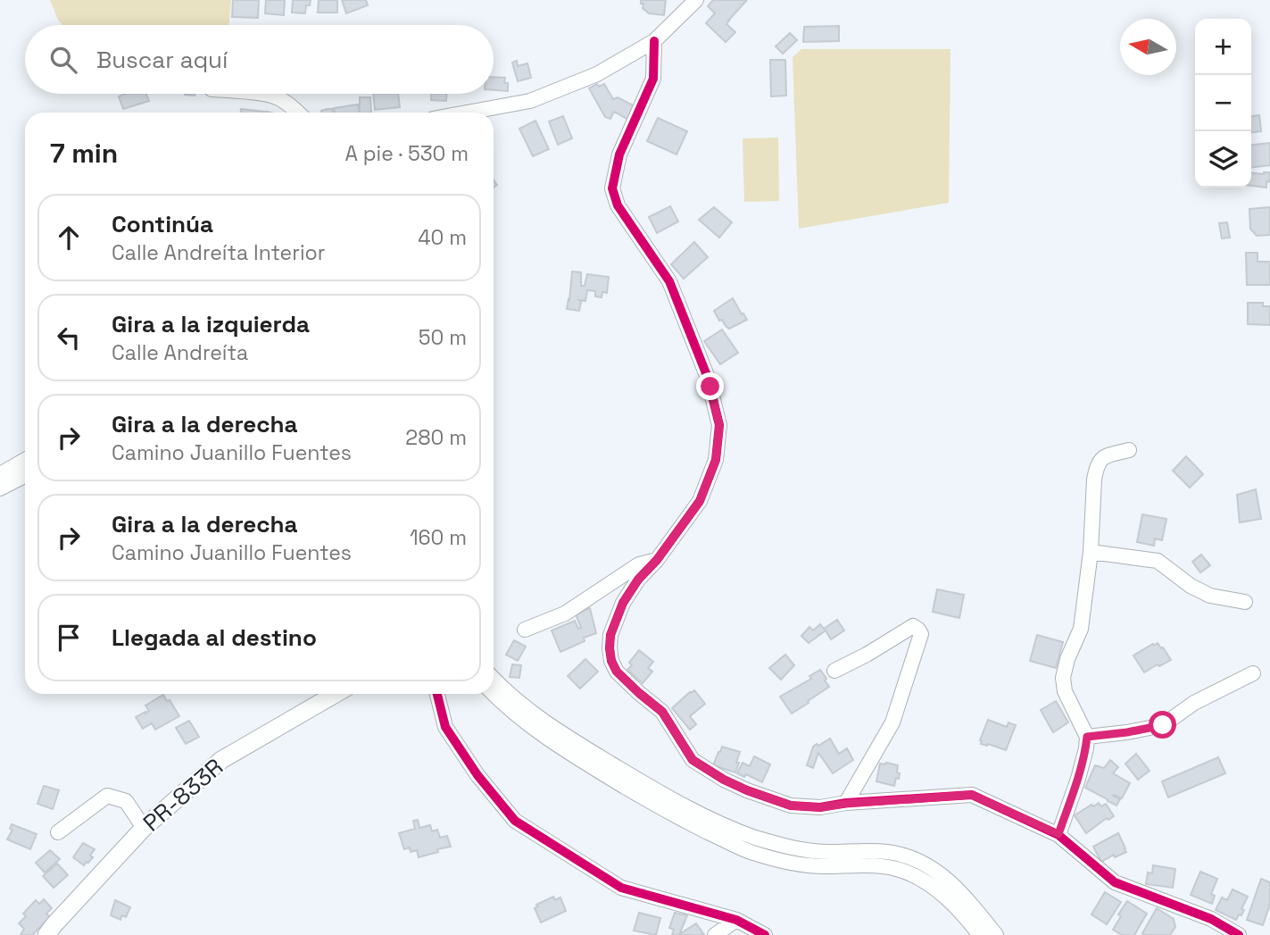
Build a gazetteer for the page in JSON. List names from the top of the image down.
{
  "streets": {
    "street": ["PR-833R"]
  },
  "north": "left",
  "page": {
    "map_buttons": ["+", "−"],
    "search": "Buscar aquí",
    "heading": ["7 min", "A pie · 530 m"],
    "list": [
      ["Continúa", "Calle Andreíta Interior", "40 m"],
      ["Gira a la izquierda", "Calle Andreíta", "50 m"],
      ["Gira a la derecha", "Camino Juanillo Fuentes", "280 m"],
      ["Gira a la derecha", "Camino Juanillo Fuentes", "160 m"],
      "Llegada al destino"
    ]
  }
}
